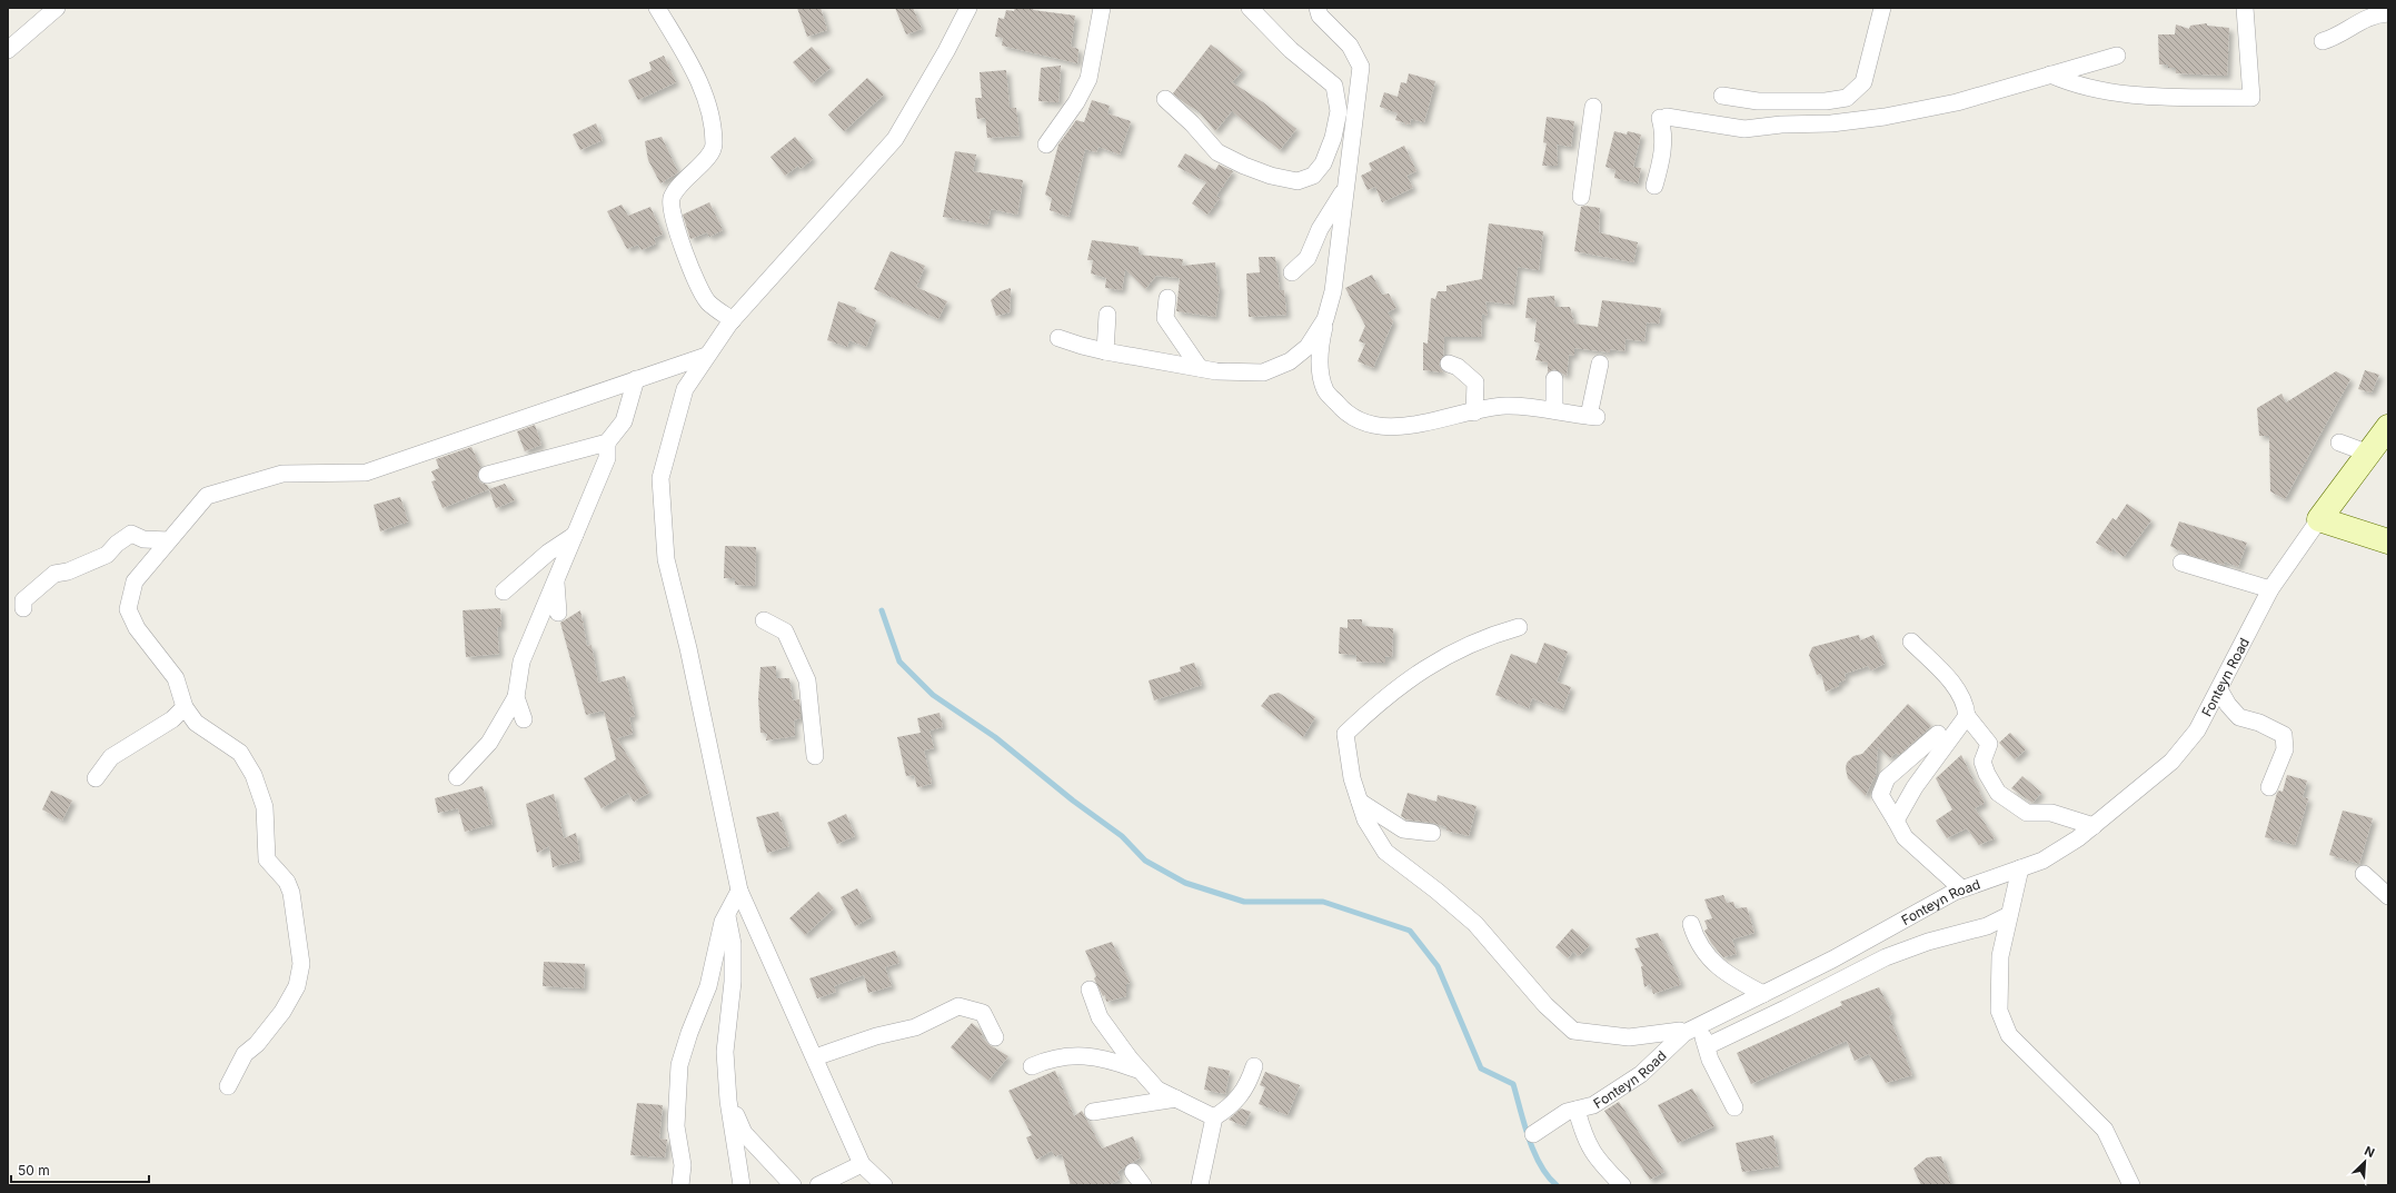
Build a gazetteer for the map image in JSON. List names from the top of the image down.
{
  "streets": {
    "street": ["Fonteyn Road"]
  },
  "scale_bar": "50 m",
  "north": "top right"
}
